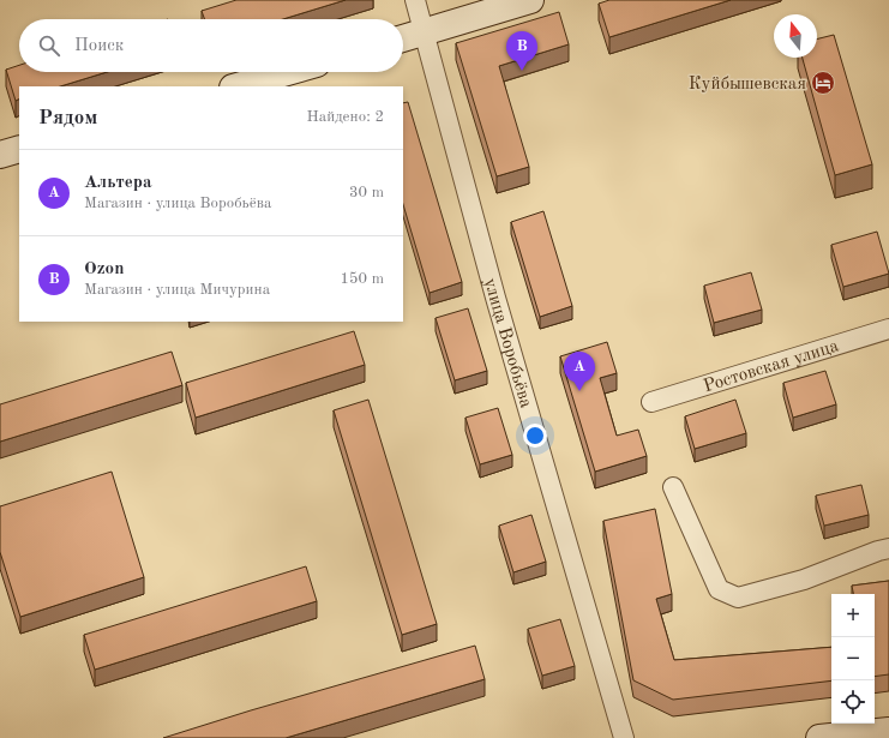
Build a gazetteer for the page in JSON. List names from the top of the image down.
{
  "streets": {
    "street": ["улица Воробьёва", "Ростовская улица"]
  },
  "places": {
    "hotel": ["Куйбышевская"]
  },
  "north": "top",
  "page": {
    "search": "Поиск",
    "pins": ["B", "A"],
    "heading": ["Рядом", "Найдено: 2"],
    "list": [
      {
        "mark": "A",
        "name": "Альтера",
        "note": "Магазин · улица Воробьёва",
        "value": "30 m"
      },
      {
        "mark": "B",
        "name": "Ozon",
        "note": "Магазин · улица Мичурина",
        "value": "150 m"
      }
    ],
    "map_buttons": ["+", "−"]
  }
}
